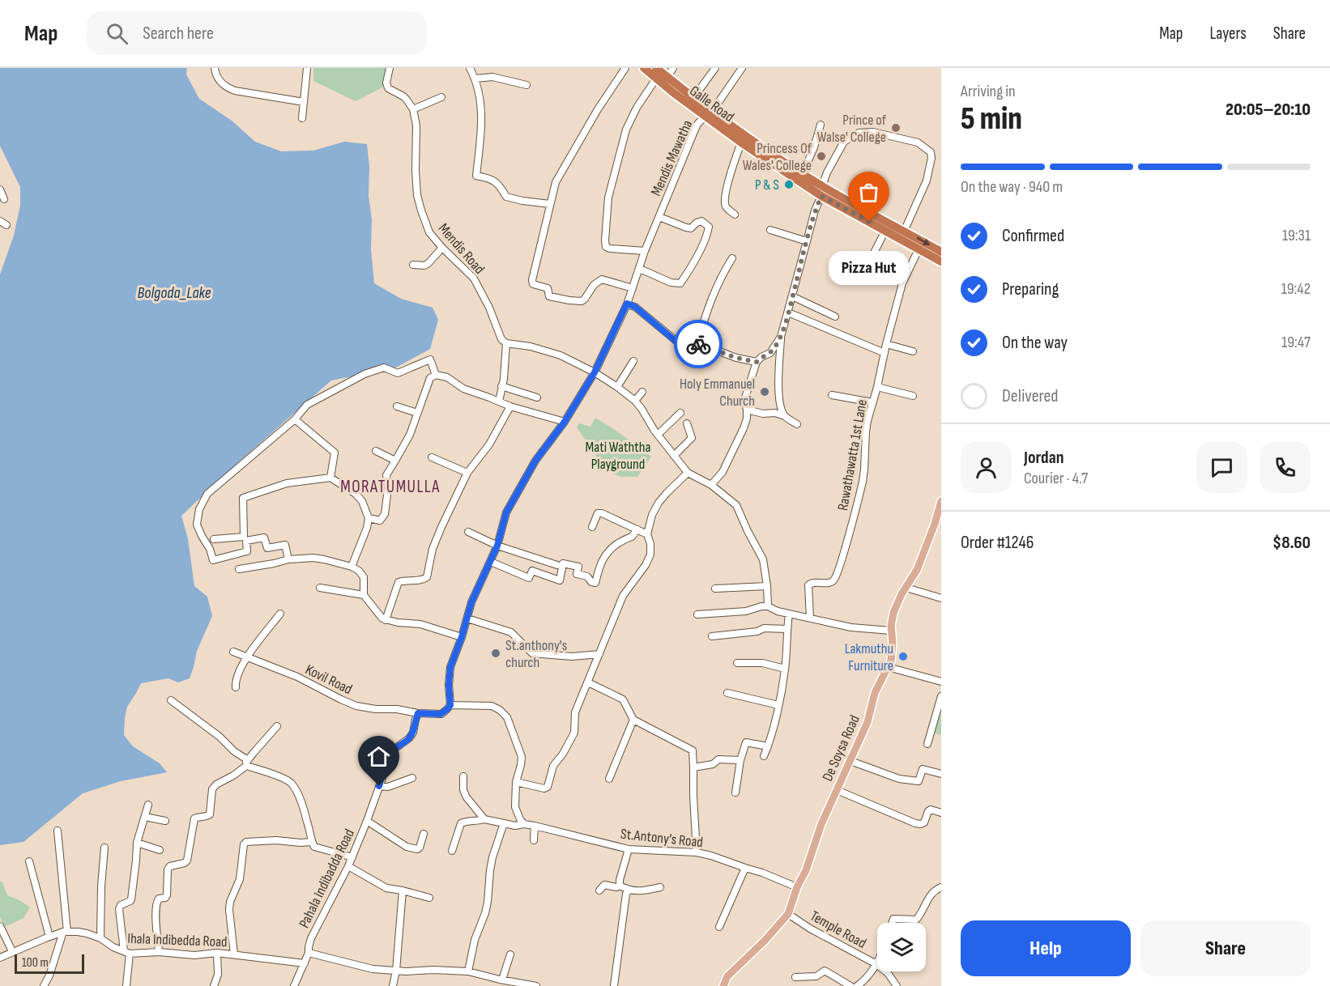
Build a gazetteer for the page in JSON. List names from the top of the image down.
{
  "streets": {
    "highway": ["Galle Road"],
    "main road": ["De Soysa Road"],
    "street": [
      "Mendis Mawatha",
      "Mendis Road",
      "Rawathawatta 1st Lane",
      "Kovil Road",
      "St.Antony's Road",
      "Pahala Indibadda Road",
      "Temple Road",
      "Ihala Indibedda Road"
    ]
  },
  "crossings": [
    ["Galle Road", "Mendis Mawatha"],
    ["Galle Road", "Rawathawatta 1st Lane"],
    ["Kovil Road", "Pahala Indibadda Road"],
    ["De Soysa Road", "St.Antony's Road"],
    ["De Soysa Road", "Temple Road"],
    ["Pahala Indibadda Road", "Ihala Indibedda Road"]
  ],
  "districts": ["MORATUMULLA"],
  "water": ["Bolgoda_Lake"],
  "parks": ["Mati Waththa Playground"],
  "places": [
    "Prince of Walse' College",
    "Princess Of Wales' College",
    "P & S",
    "Pizza Hut",
    "Holy Emmanuel Church",
    "St.anthony's church",
    "Lakmuthu Furniture"
  ],
  "scale_bar": "100 m",
  "page": {
    "header": "Map",
    "search": "Search here",
    "nav": ["Map", "Layers", "Share"],
    "heading": ["5 min", "Arriving in", "20:05–20:10"],
    "panel": [
      "Jordan",
      "Courier · 4.7",
      "Order #1246",
      "$8.60"
    ],
    "bar": "On the way · 940 m",
    "list": [
      ["Confirmed", "19:31"],
      ["Preparing", "19:42"],
      ["On the way", "19:47"],
      "Delivered"
    ],
    "bubble": "Pizza Hut",
    "buttons": ["Help", "Share"],
    "scale": "100 m"
  }
}
